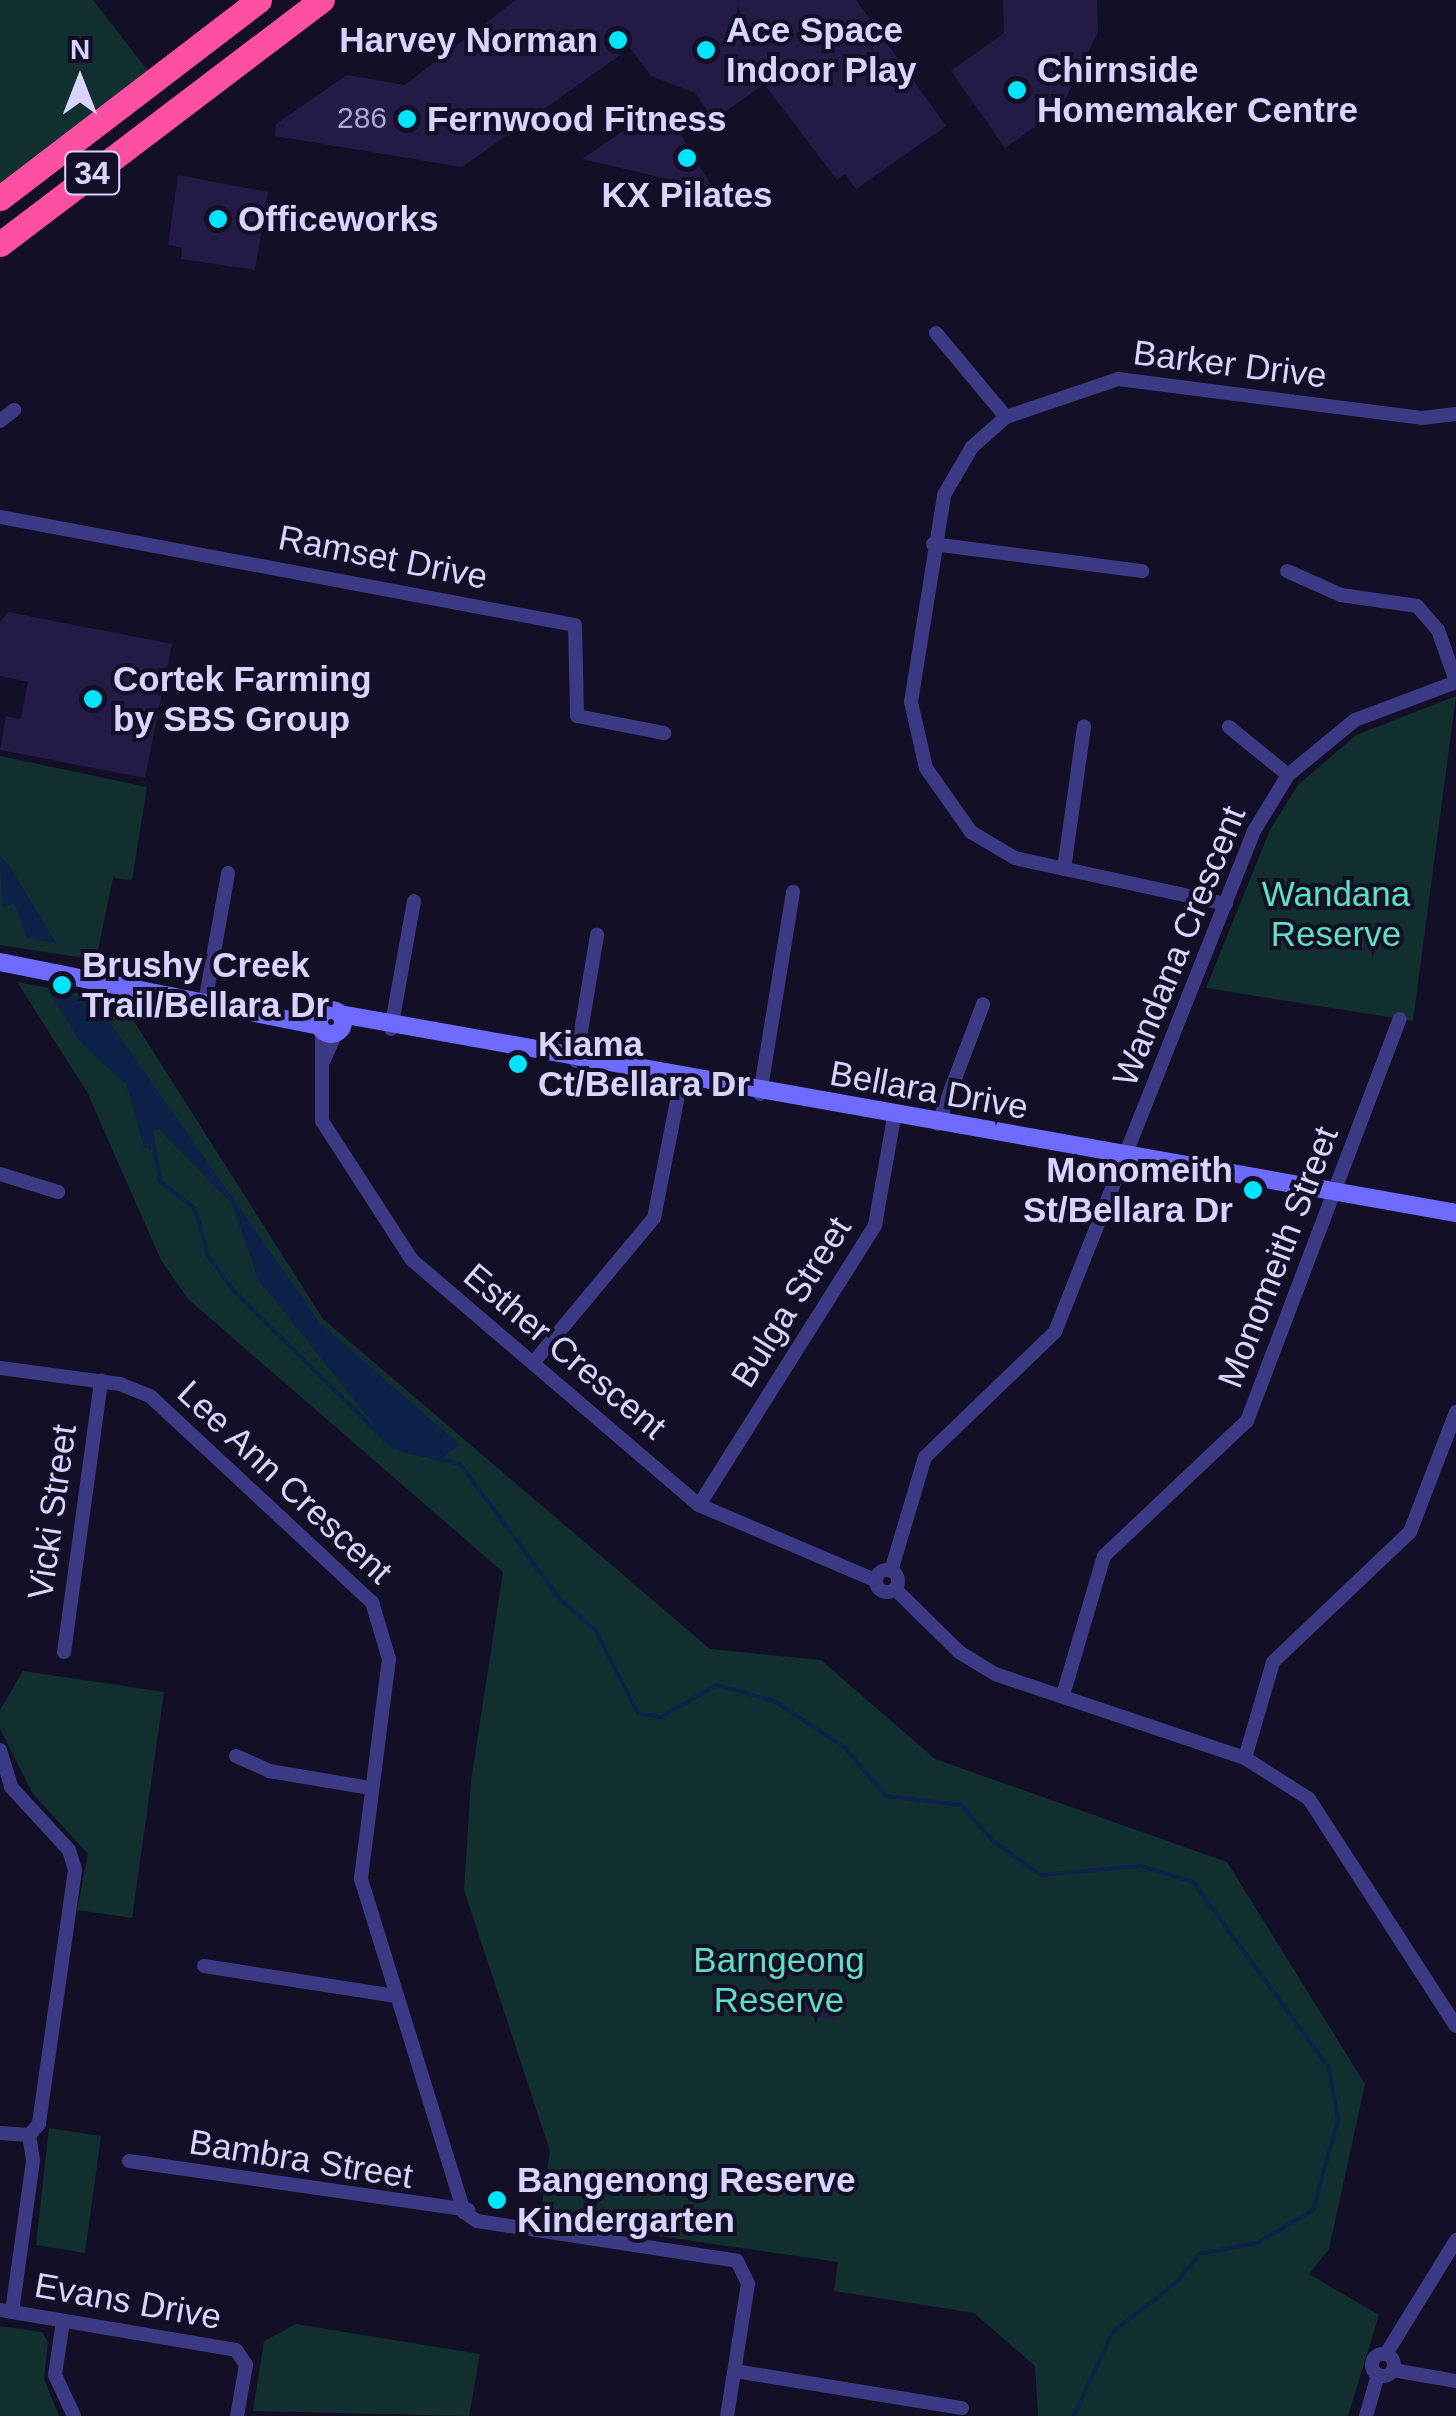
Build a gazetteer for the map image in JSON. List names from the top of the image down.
{
  "streets": {
    "highway": ["34"],
    "main road": ["Bellara Drive"],
    "street": [
      "Barker Drive",
      "Ramset Drive",
      "Wandana Crescent",
      "Monomeith Street",
      "Bulga Street",
      "Esther Crescent",
      "Lee Ann Crescent",
      "Vicki Street",
      "Bambra Street",
      "Evans Drive"
    ]
  },
  "crossings": [
    ["Barker Drive", "Wandana Crescent"],
    ["Wandana Crescent", "Bellara Drive"],
    ["Bellara Drive", "Monomeith Street"],
    ["Bellara Drive", "Bulga Street"],
    ["Bellara Drive", "Esther Crescent"],
    ["Bulga Street", "Esther Crescent"],
    ["Lee Ann Crescent", "Vicki Street"],
    ["Lee Ann Crescent", "Bambra Street"]
  ],
  "parks": ["Wandana Reserve", "Barngeong Reserve"],
  "places": [
    "Harvey Norman",
    "Ace Space Indoor Play",
    "Chirnside Homemaker Centre",
    "Fernwood Fitness",
    "KX Pilates",
    "Officeworks",
    "Cortek Farming by SBS Group",
    "Brushy Creek Trail/Bellara Dr",
    "Kiama Ct/Bellara Dr",
    "Monomeith St/Bellara Dr",
    "Bangenong Reserve Kindergarten"
  ],
  "house_numbers": ["286"],
  "north": "top"
}
